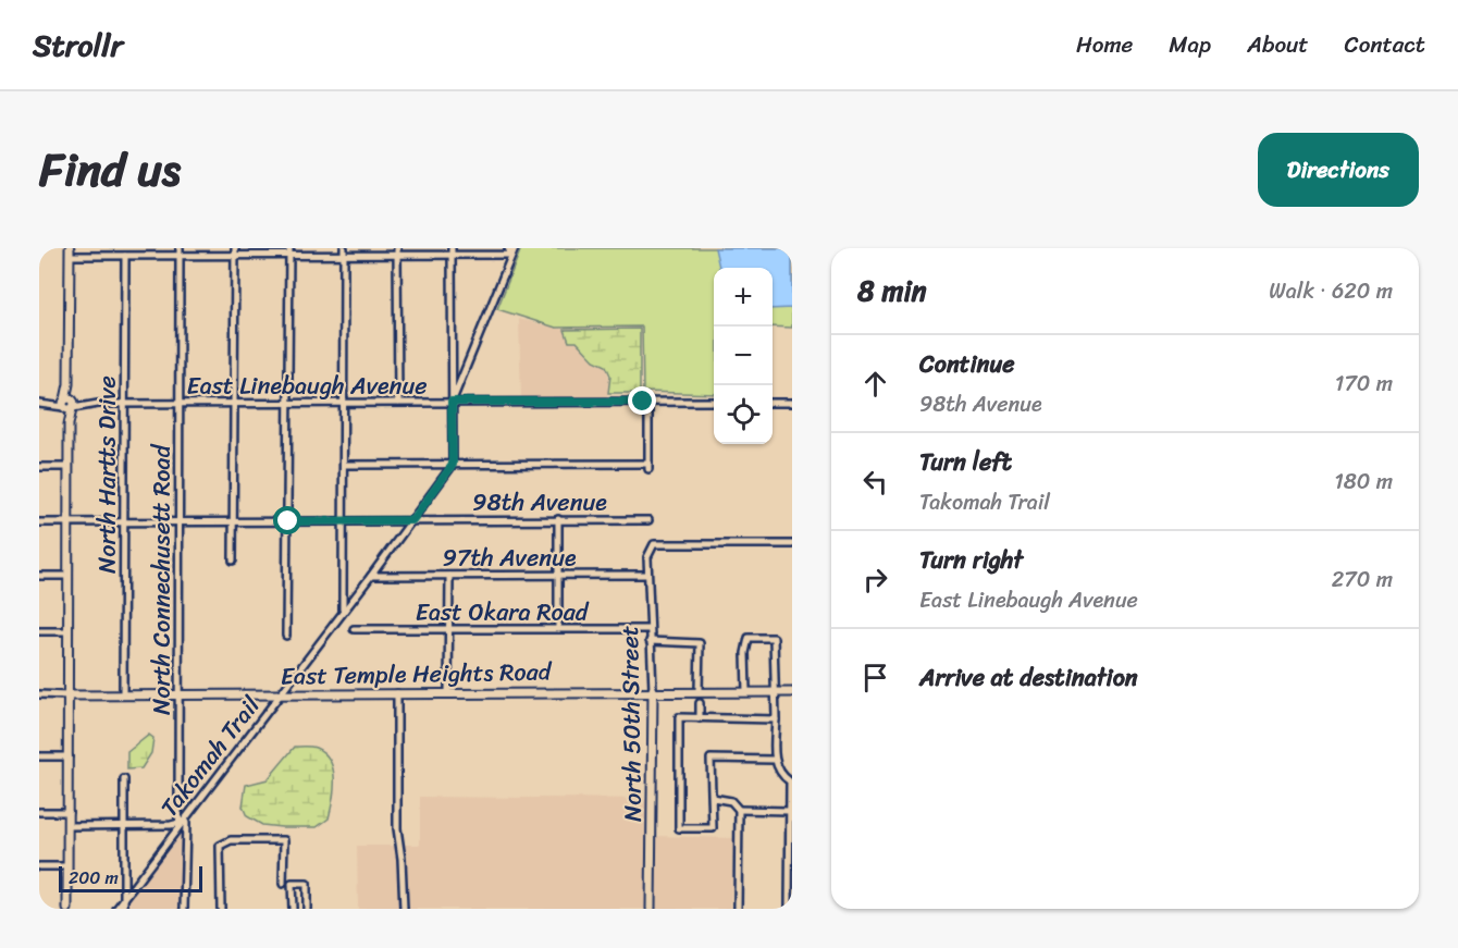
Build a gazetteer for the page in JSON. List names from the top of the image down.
{
  "streets": {
    "street": [
      "East Linebaugh Avenue",
      "North Hartts Drive",
      "98th Avenue",
      "97th Avenue",
      "North Connechusett Road",
      "East Okara Road",
      "East Temple Heights Road",
      "North 50th Street",
      "Takomah Trail"
    ]
  },
  "crossings": [
    ["East Linebaugh Avenue", "North Hartts Drive"],
    ["East Linebaugh Avenue", "North Connechusett Road"],
    ["North Hartts Drive", "98th Avenue"],
    ["North Hartts Drive", "East Temple Heights Road"],
    ["98th Avenue", "North Connechusett Road"],
    ["98th Avenue", "Takomah Trail"],
    ["97th Avenue", "North 50th Street"],
    ["97th Avenue", "Takomah Trail"],
    ["North Connechusett Road", "East Temple Heights Road"],
    ["North Connechusett Road", "Takomah Trail"],
    ["East Okara Road", "North 50th Street"],
    ["East Temple Heights Road", "North 50th Street"],
    ["East Temple Heights Road", "Takomah Trail"]
  ],
  "scale_bar": "200 m",
  "page": {
    "header": "Strollr",
    "nav": [
      "Home",
      "Map",
      "About",
      "Contact"
    ],
    "title": "Find us",
    "buttons": "Directions",
    "heading": ["8 min", "Walk · 620 m"],
    "map_buttons": ["+", "−"],
    "list": [
      ["Continue", "98th Avenue", "170 m"],
      ["Turn left", "Takomah Trail", "180 m"],
      ["Turn right", "East Linebaugh Avenue", "270 m"],
      "Arrive at destination"
    ],
    "scale": "200 m"
  }
}
